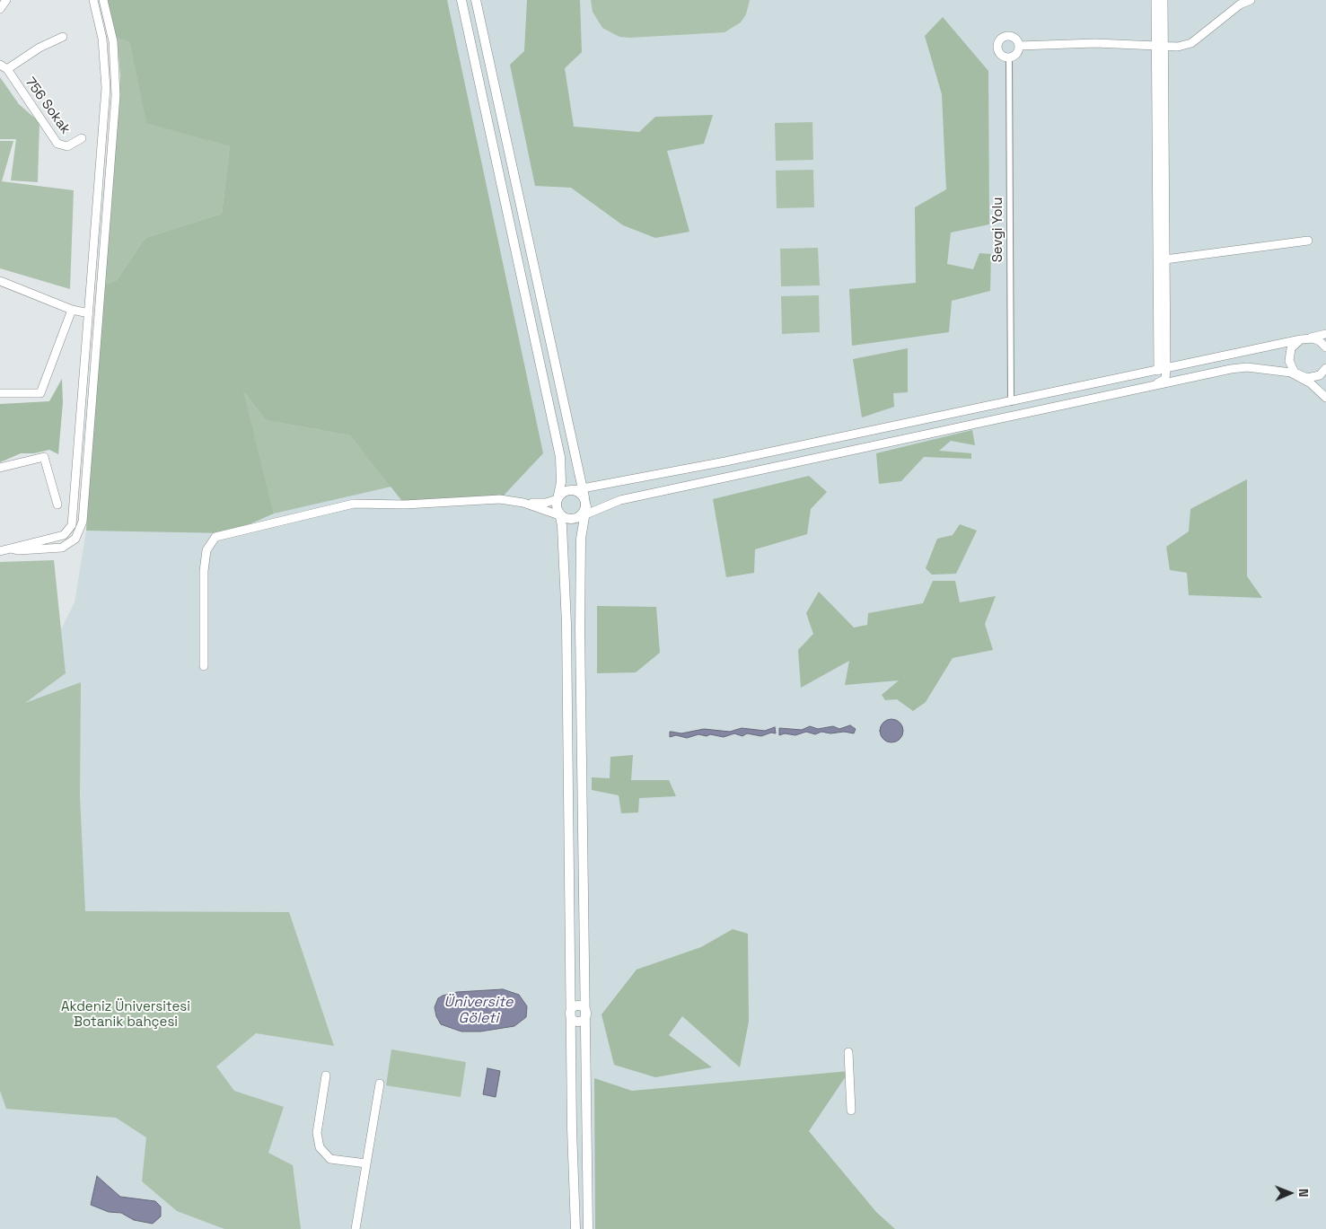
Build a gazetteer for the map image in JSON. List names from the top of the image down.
{
  "streets": {
    "street": ["756 Sokak", "Sevgi Yolu"]
  },
  "water": ["Üniversite Göleti"],
  "parks": ["Akdeniz Üniversitesi Botanik bahçesi"],
  "north": "right"
}
